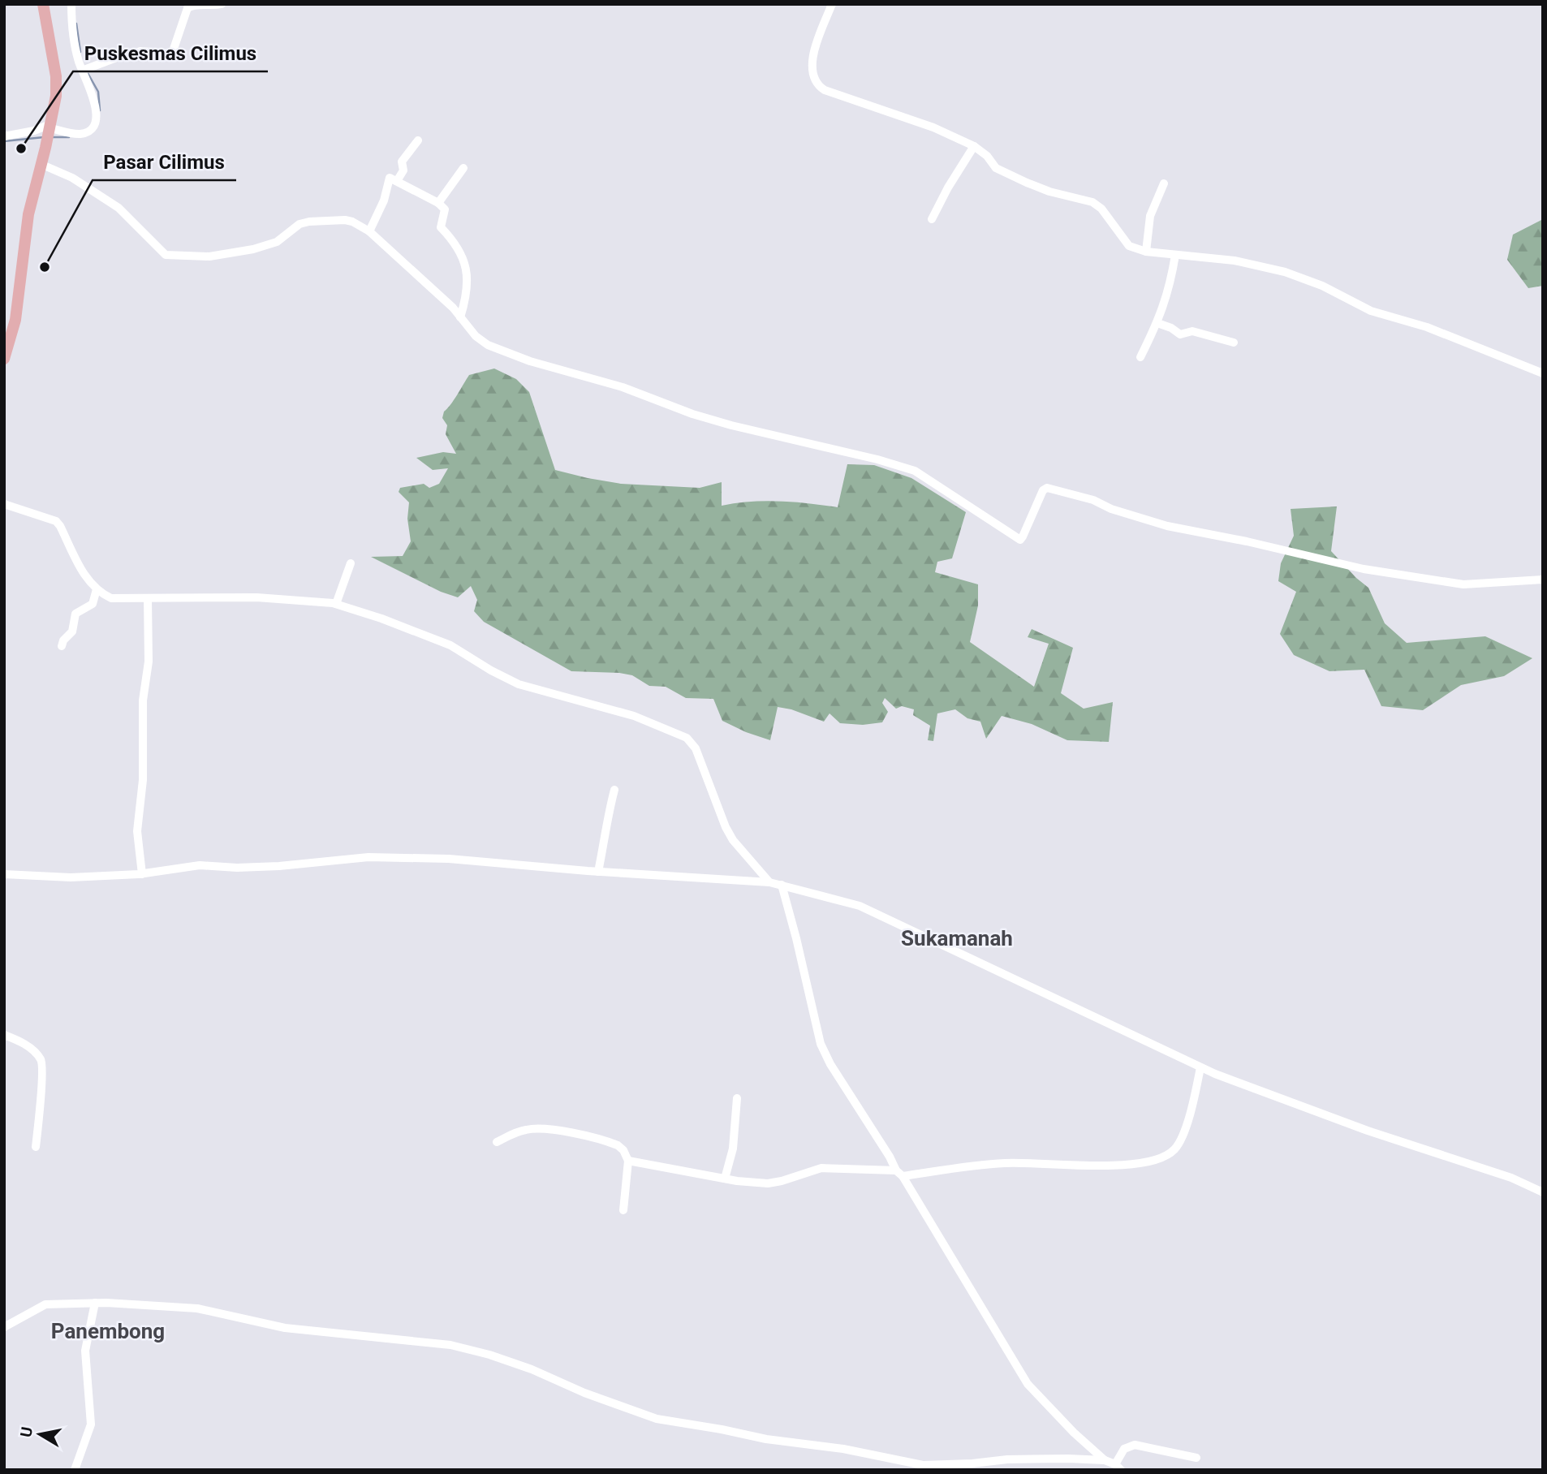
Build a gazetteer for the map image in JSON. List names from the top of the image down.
{
  "districts": ["Sukamanah", "Panembong"],
  "places": ["Puskesmas Cilimus", "Pasar Cilimus"],
  "north": "left"
}
